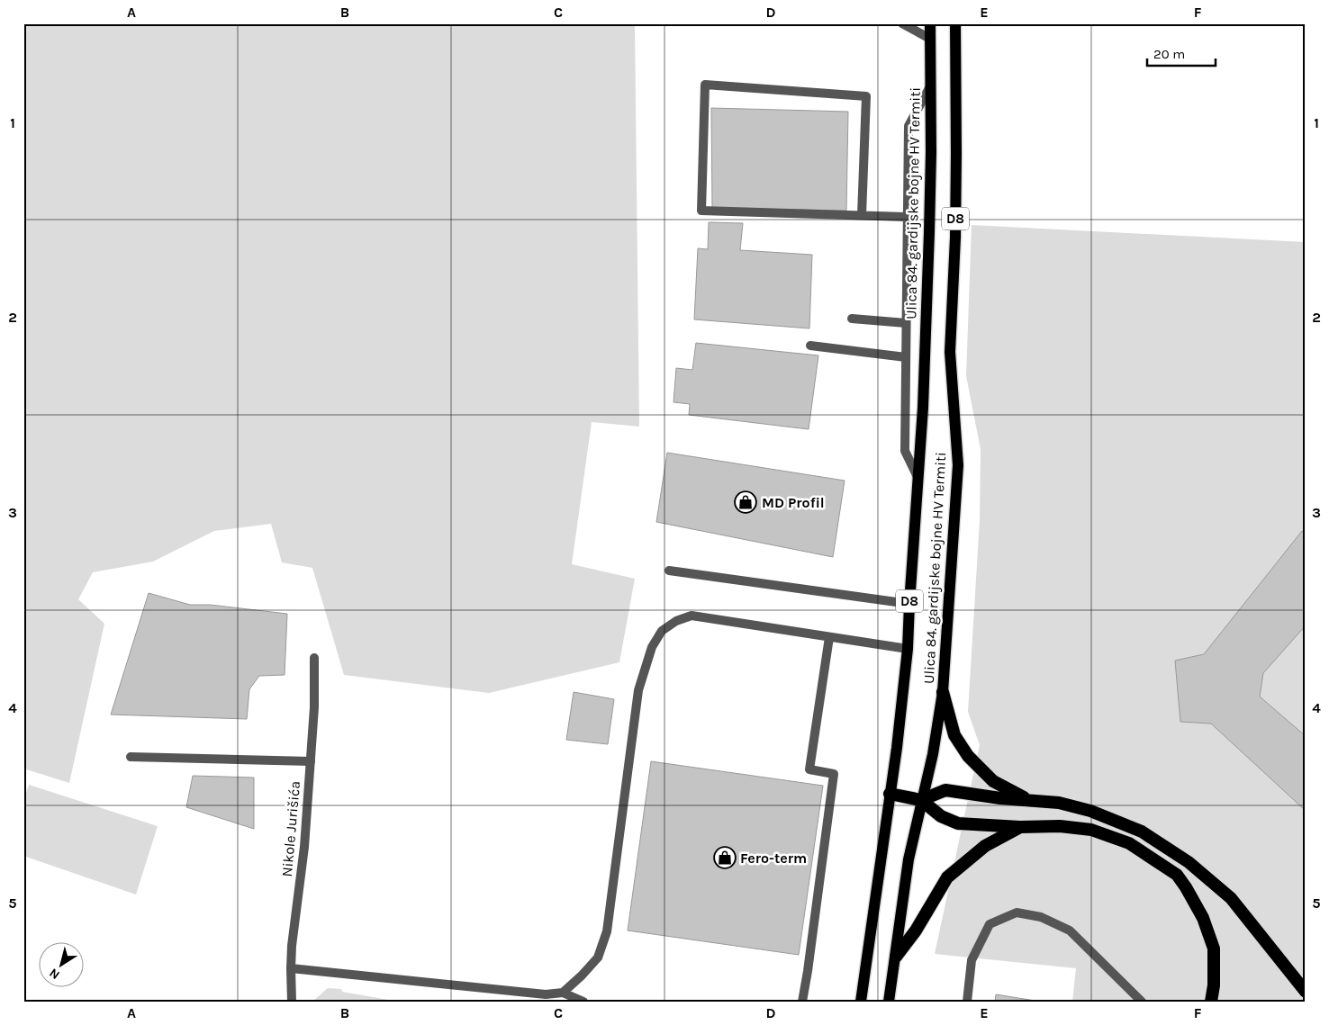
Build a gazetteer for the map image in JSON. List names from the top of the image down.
{
  "streets": {
    "main road": ["Ulica 84. gardijske bojne HV Termiti", "D8"],
    "street": ["Nikole Jurišića"]
  },
  "places": {
    "shop": ["MD Profil", "Fero-term"]
  },
  "scale_bar": "20 m",
  "north": "bottom left",
  "grid": {
    "columns": [
      "A",
      "B",
      "C",
      "D",
      "E",
      "F"
    ],
    "rows": [
      "1",
      "2",
      "3",
      "4",
      "5"
    ]
  }
}
